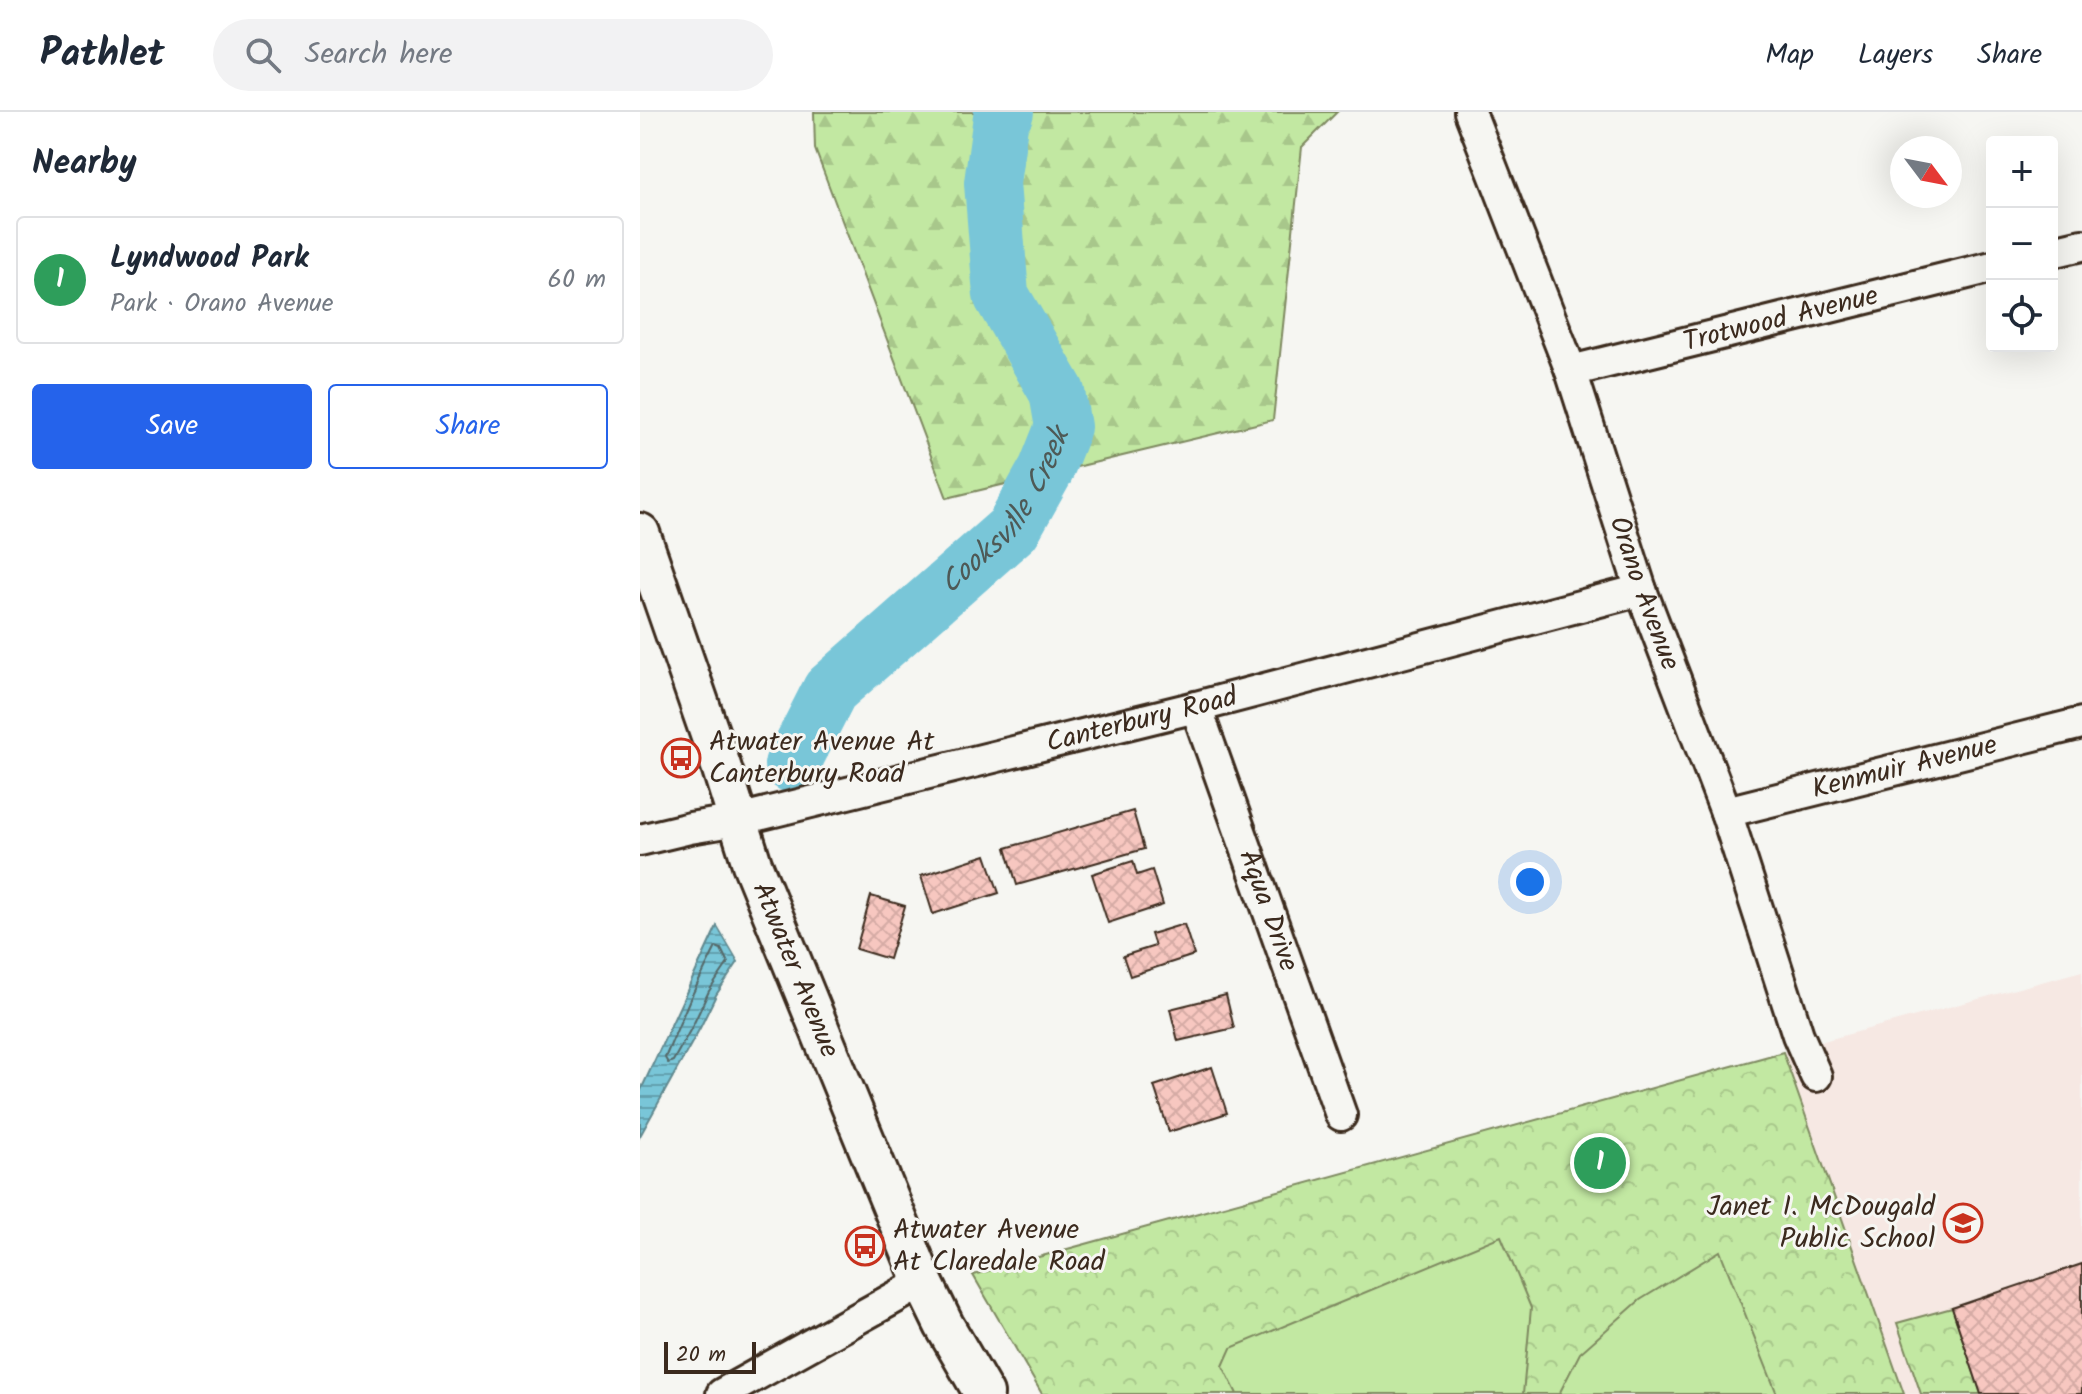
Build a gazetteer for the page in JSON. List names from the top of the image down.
{
  "streets": {
    "street": [
      "Trotwood Avenue",
      "Orano Avenue",
      "Canterbury Road",
      "Kenmuir Avenue",
      "Aqua Drive",
      "Atwater Avenue"
    ]
  },
  "crossings": [
    ["Trotwood Avenue", "Orano Avenue"],
    ["Orano Avenue", "Canterbury Road"],
    ["Orano Avenue", "Kenmuir Avenue"],
    ["Canterbury Road", "Aqua Drive"],
    ["Canterbury Road", "Atwater Avenue"]
  ],
  "water": ["Cooksville Creek"],
  "places": {
    "bus stop": ["Atwater Avenue At Canterbury Road", "Atwater Avenue At Claredale Road"],
    "school or university": ["Janet I. McDougald Public School"]
  },
  "scale_bar": "20 m",
  "north": "bottom right",
  "page": {
    "header": "Pathlet",
    "search": "Search here",
    "nav": ["Map", "Layers", "Share"],
    "heading": "Nearby",
    "map_buttons": ["+", "−"],
    "list": [
      {
        "mark": "1",
        "name": "Lyndwood Park",
        "note": "Park · Orano Avenue",
        "value": "60 m"
      }
    ],
    "buttons": ["Save", "Share"],
    "pins": "1",
    "scale": "20 m"
  }
}
